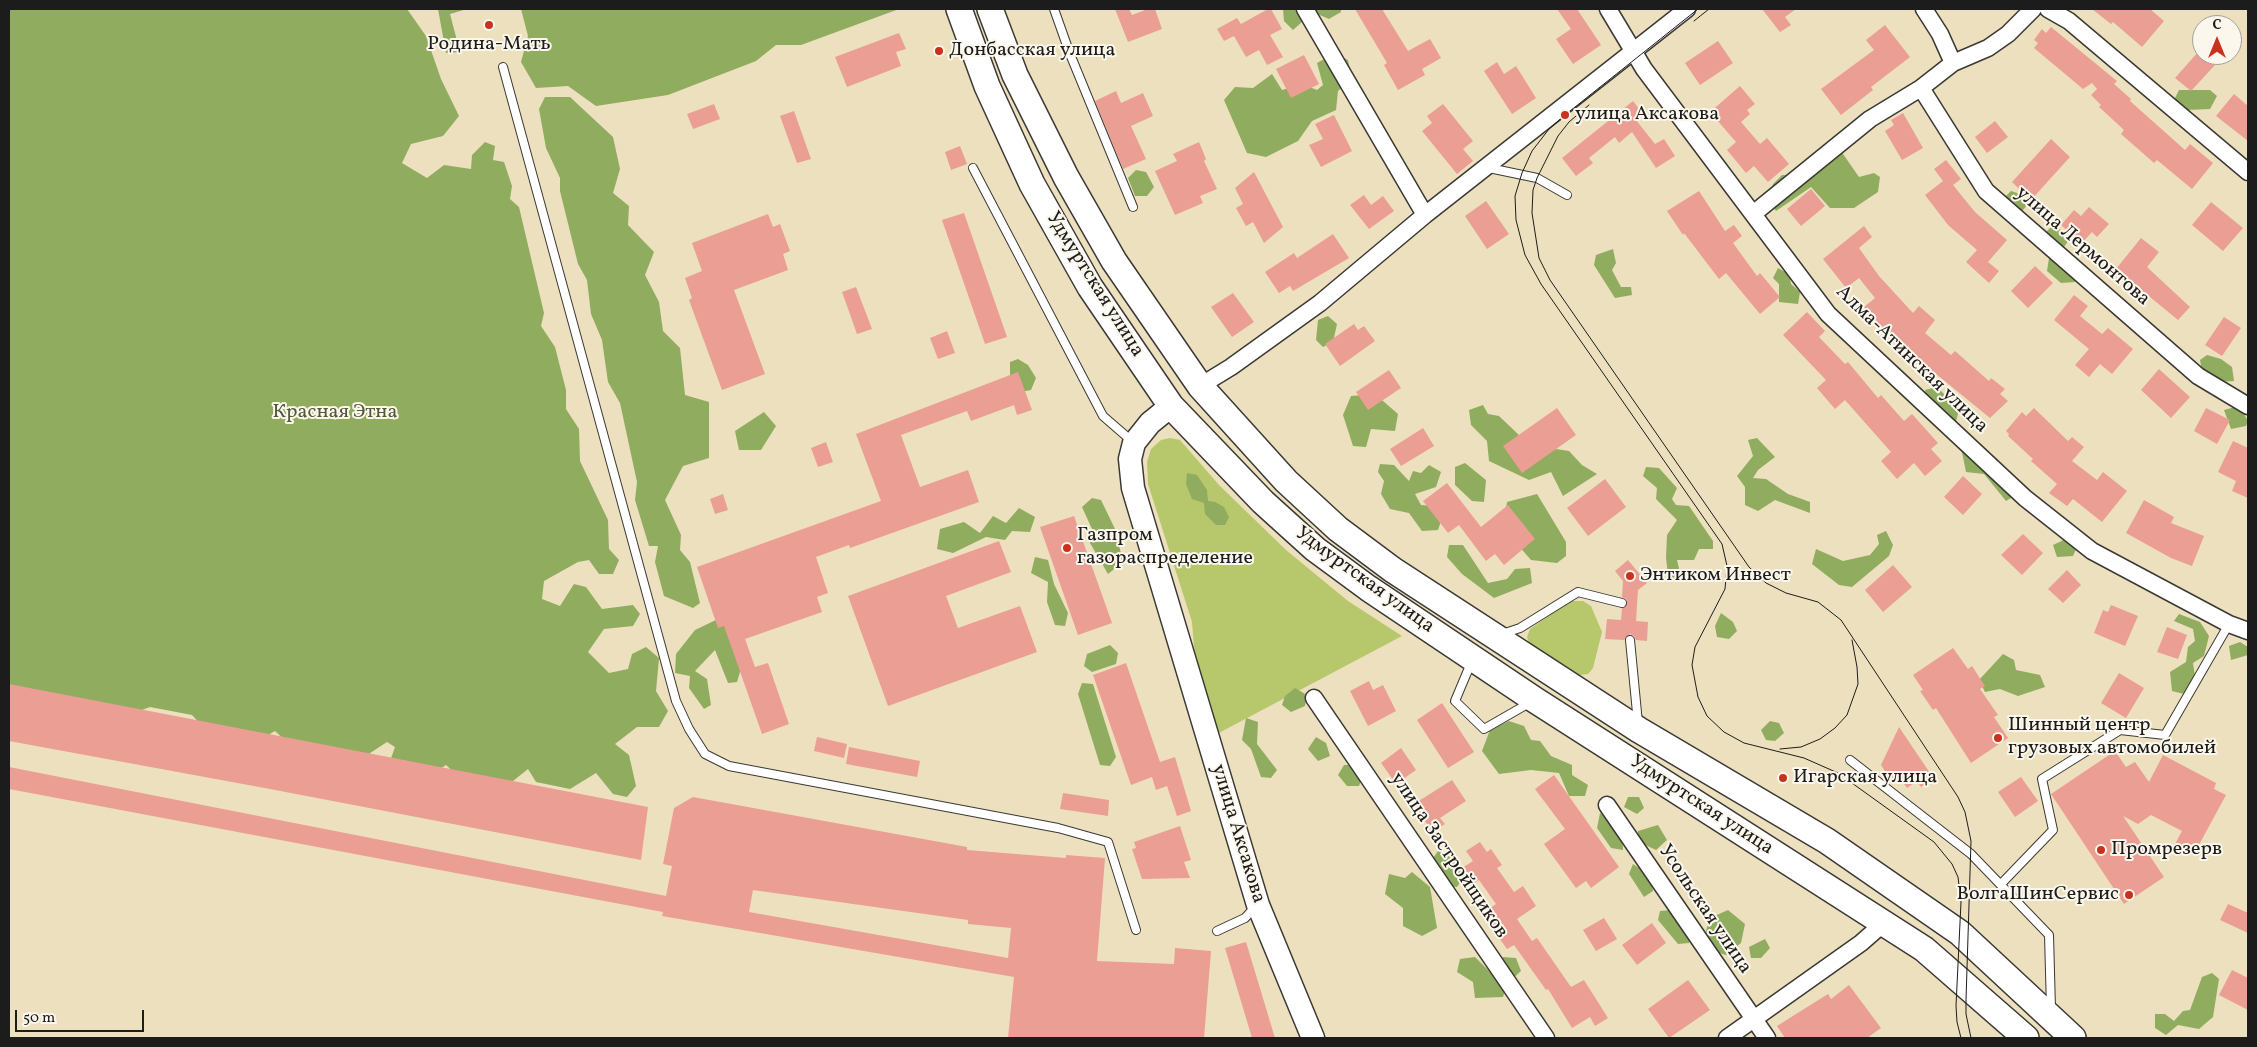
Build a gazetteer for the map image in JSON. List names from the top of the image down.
{
  "streets": {
    "main road": ["Удмуртская улица"],
    "street": [
      "улица Лермонтова",
      "Алма-Атинская улица",
      "улица Аксакова",
      "улица Застройщиков",
      "Усольская улица"
    ]
  },
  "parks": ["Красная Этна"],
  "places": [
    "Родина-Мать",
    "Донбасская улица",
    "улица Аксакова",
    "Газпром газораспределение",
    "Энтиком Инвест",
    "Шинный центр грузовых автомобилей",
    "Игарская улица",
    "Промрезерв",
    "ВолгаШинСервис"
  ],
  "scale_bar": "50 m",
  "north": "top"
}
